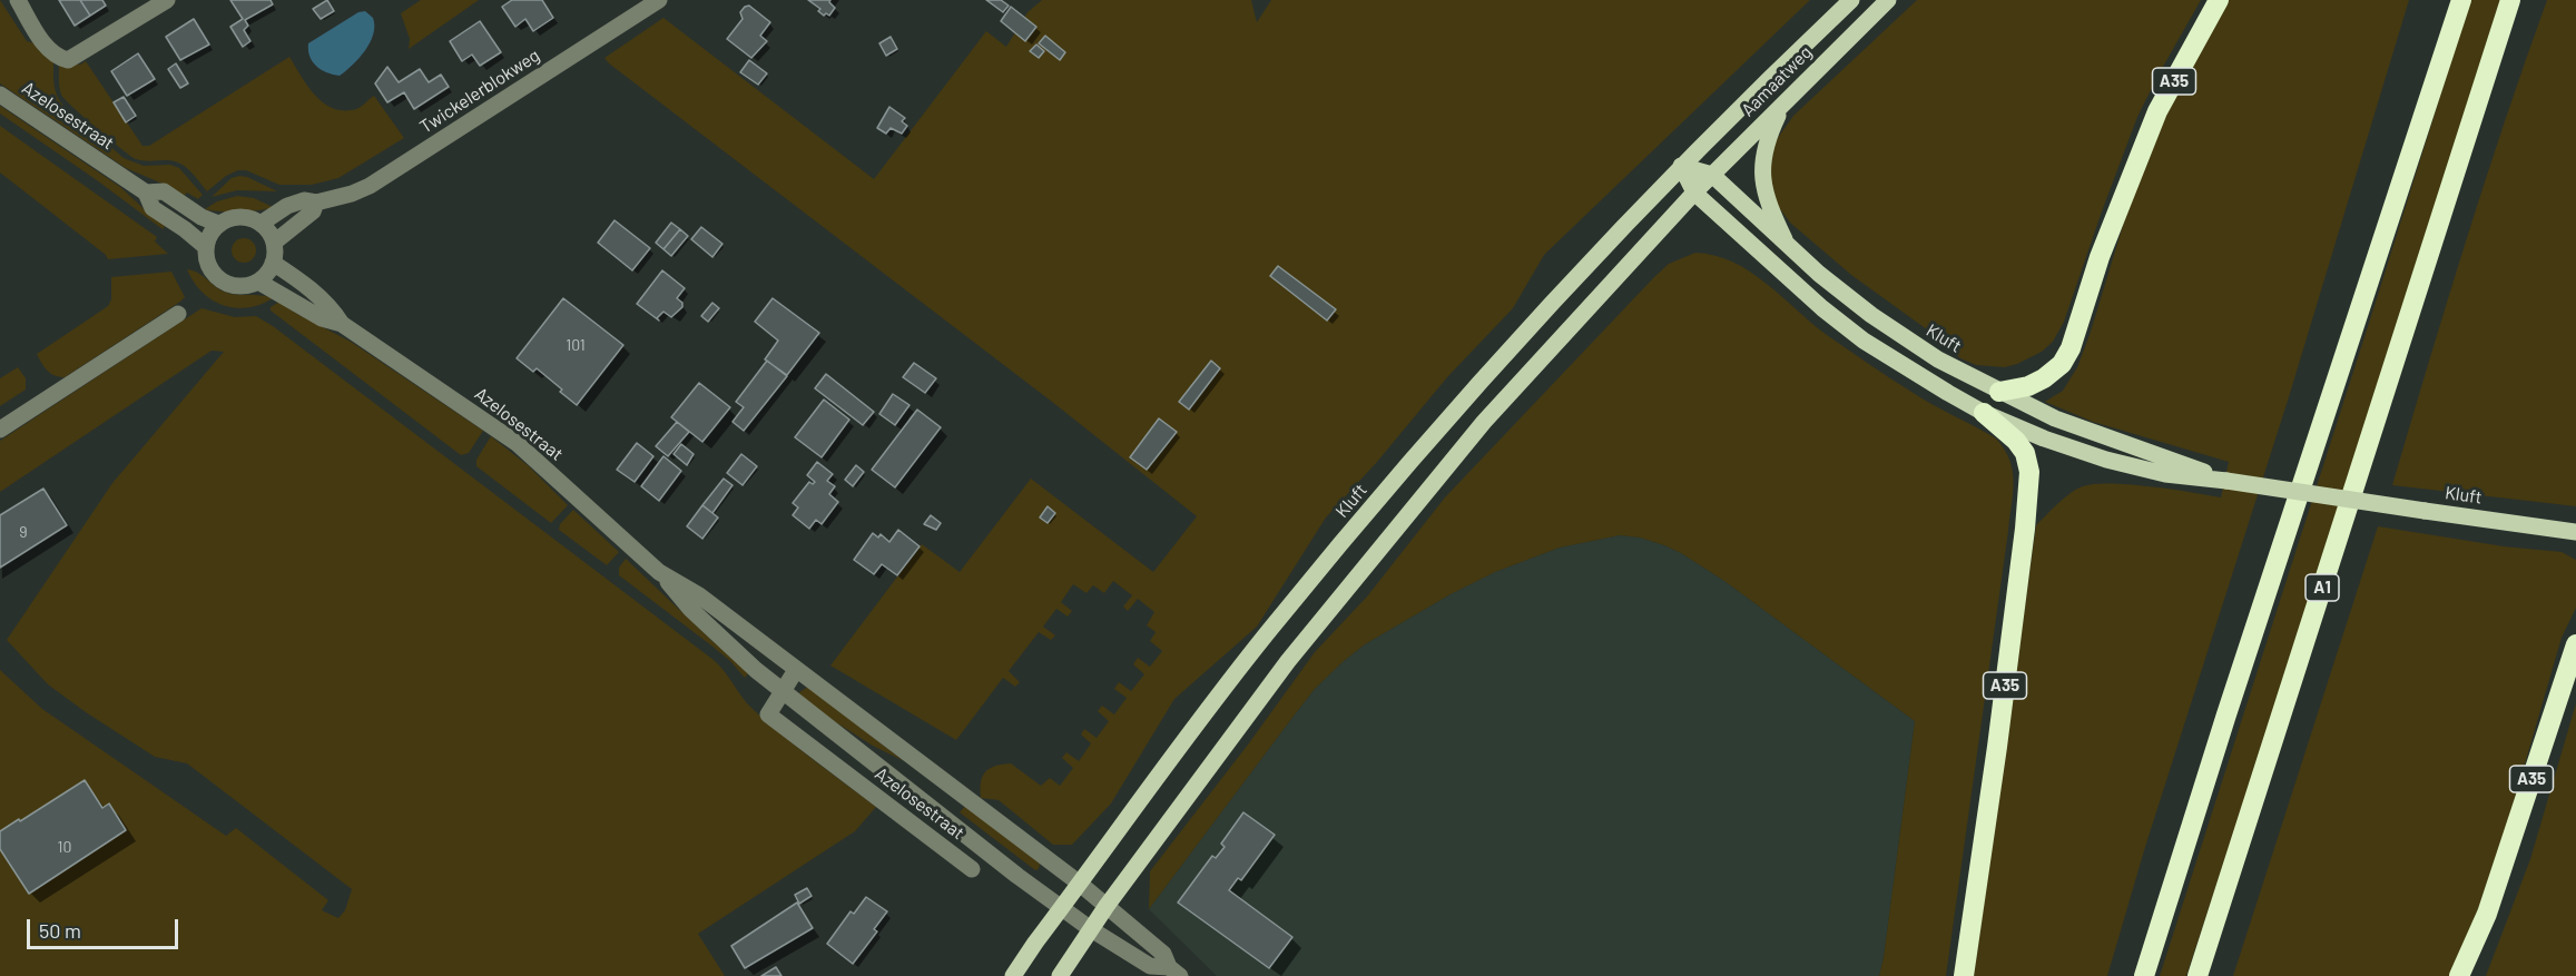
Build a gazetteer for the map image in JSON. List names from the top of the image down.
{
  "streets": {
    "highway": ["A35", "A1"],
    "main road": ["Aamaatweg", "Kluft"],
    "street": ["Twickelerblokweg", "Azelosestraat"]
  },
  "crossings": [
    ["Aamaatweg", "Kluft"],
    ["A35", "Kluft"],
    ["Twickelerblokweg", "Azelosestraat"],
    ["Azelosestraat", "Kluft"]
  ],
  "house_numbers": ["101", "9", "10"],
  "scale_bar": "50 m"
}
